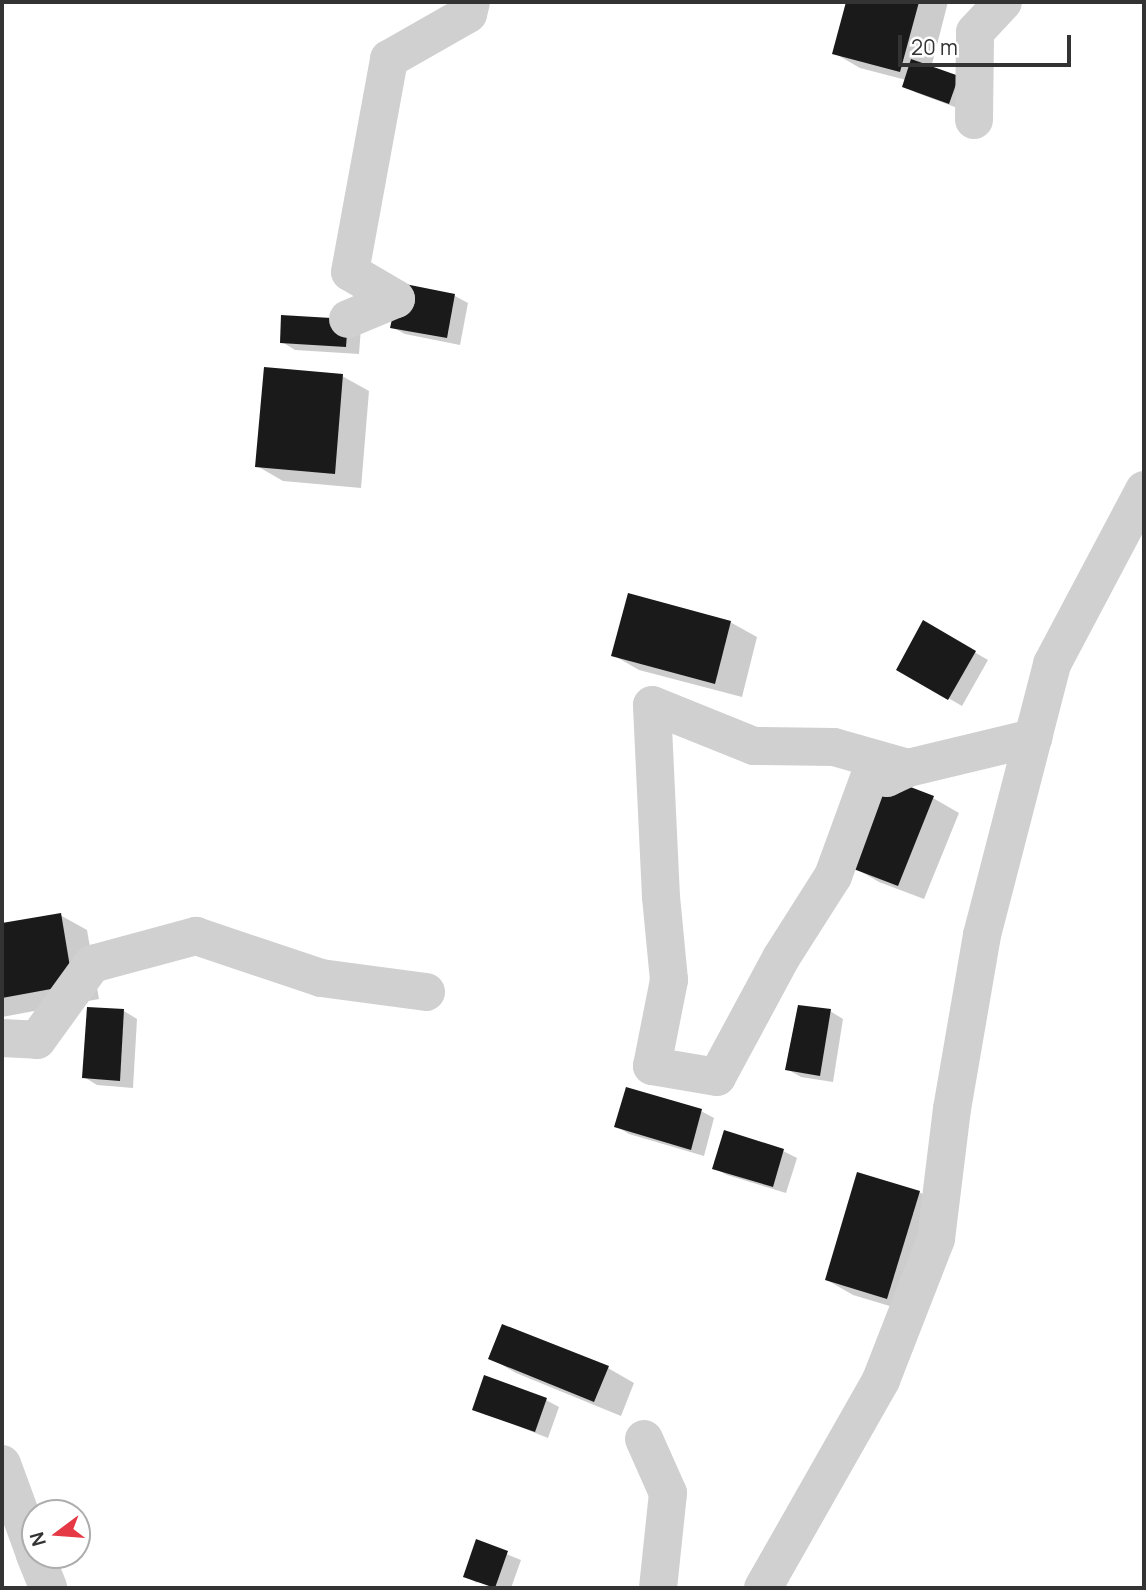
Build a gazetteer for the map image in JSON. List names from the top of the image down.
{
  "scale_bar": "20 m",
  "north": "left"
}
